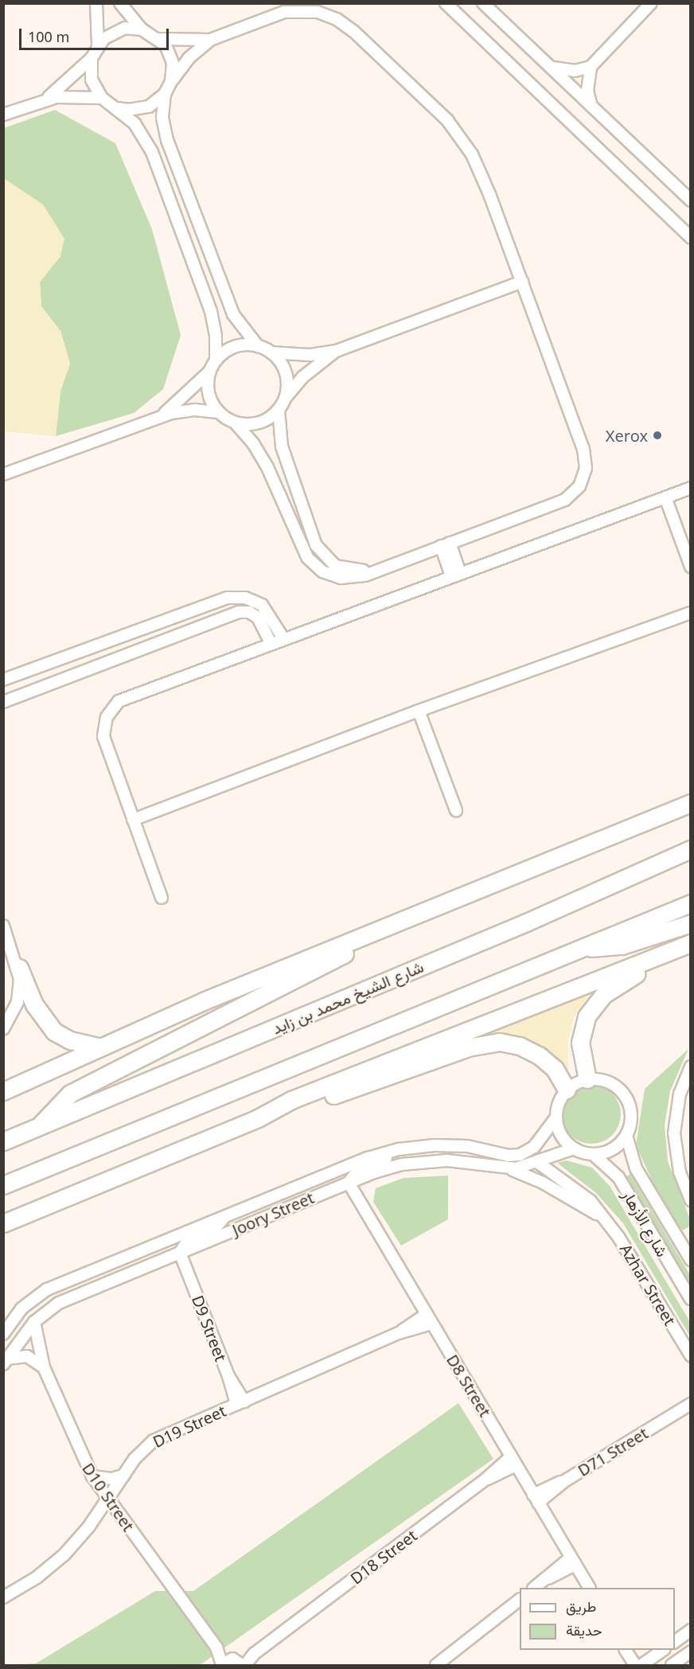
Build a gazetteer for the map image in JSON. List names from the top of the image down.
{
  "streets": {
    "highway": ["شارع الشيخ محمد بن زايد"],
    "street": [
      "Joory Street",
      "شارع الأزهار",
      "Azhar Street",
      "D9 Street",
      "D8 Street",
      "D19 Street",
      "D71 Street",
      "D10 Street",
      "D18 Street"
    ]
  },
  "crossings": [
    ["Joory Street", "شارع الأزهار"],
    ["Joory Street", "Azhar Street"],
    ["Joory Street", "D9 Street"],
    ["Joory Street", "D8 Street"],
    ["Joory Street", "D10 Street"],
    ["D9 Street", "D19 Street"],
    ["D8 Street", "D19 Street"],
    ["D8 Street", "D71 Street"],
    ["D8 Street", "D18 Street"],
    ["D19 Street", "D10 Street"],
    ["D10 Street", "D18 Street"]
  ],
  "places": ["Xerox"],
  "legend": ["طريق", "حديقة"],
  "scale_bar": "100 m"
}
